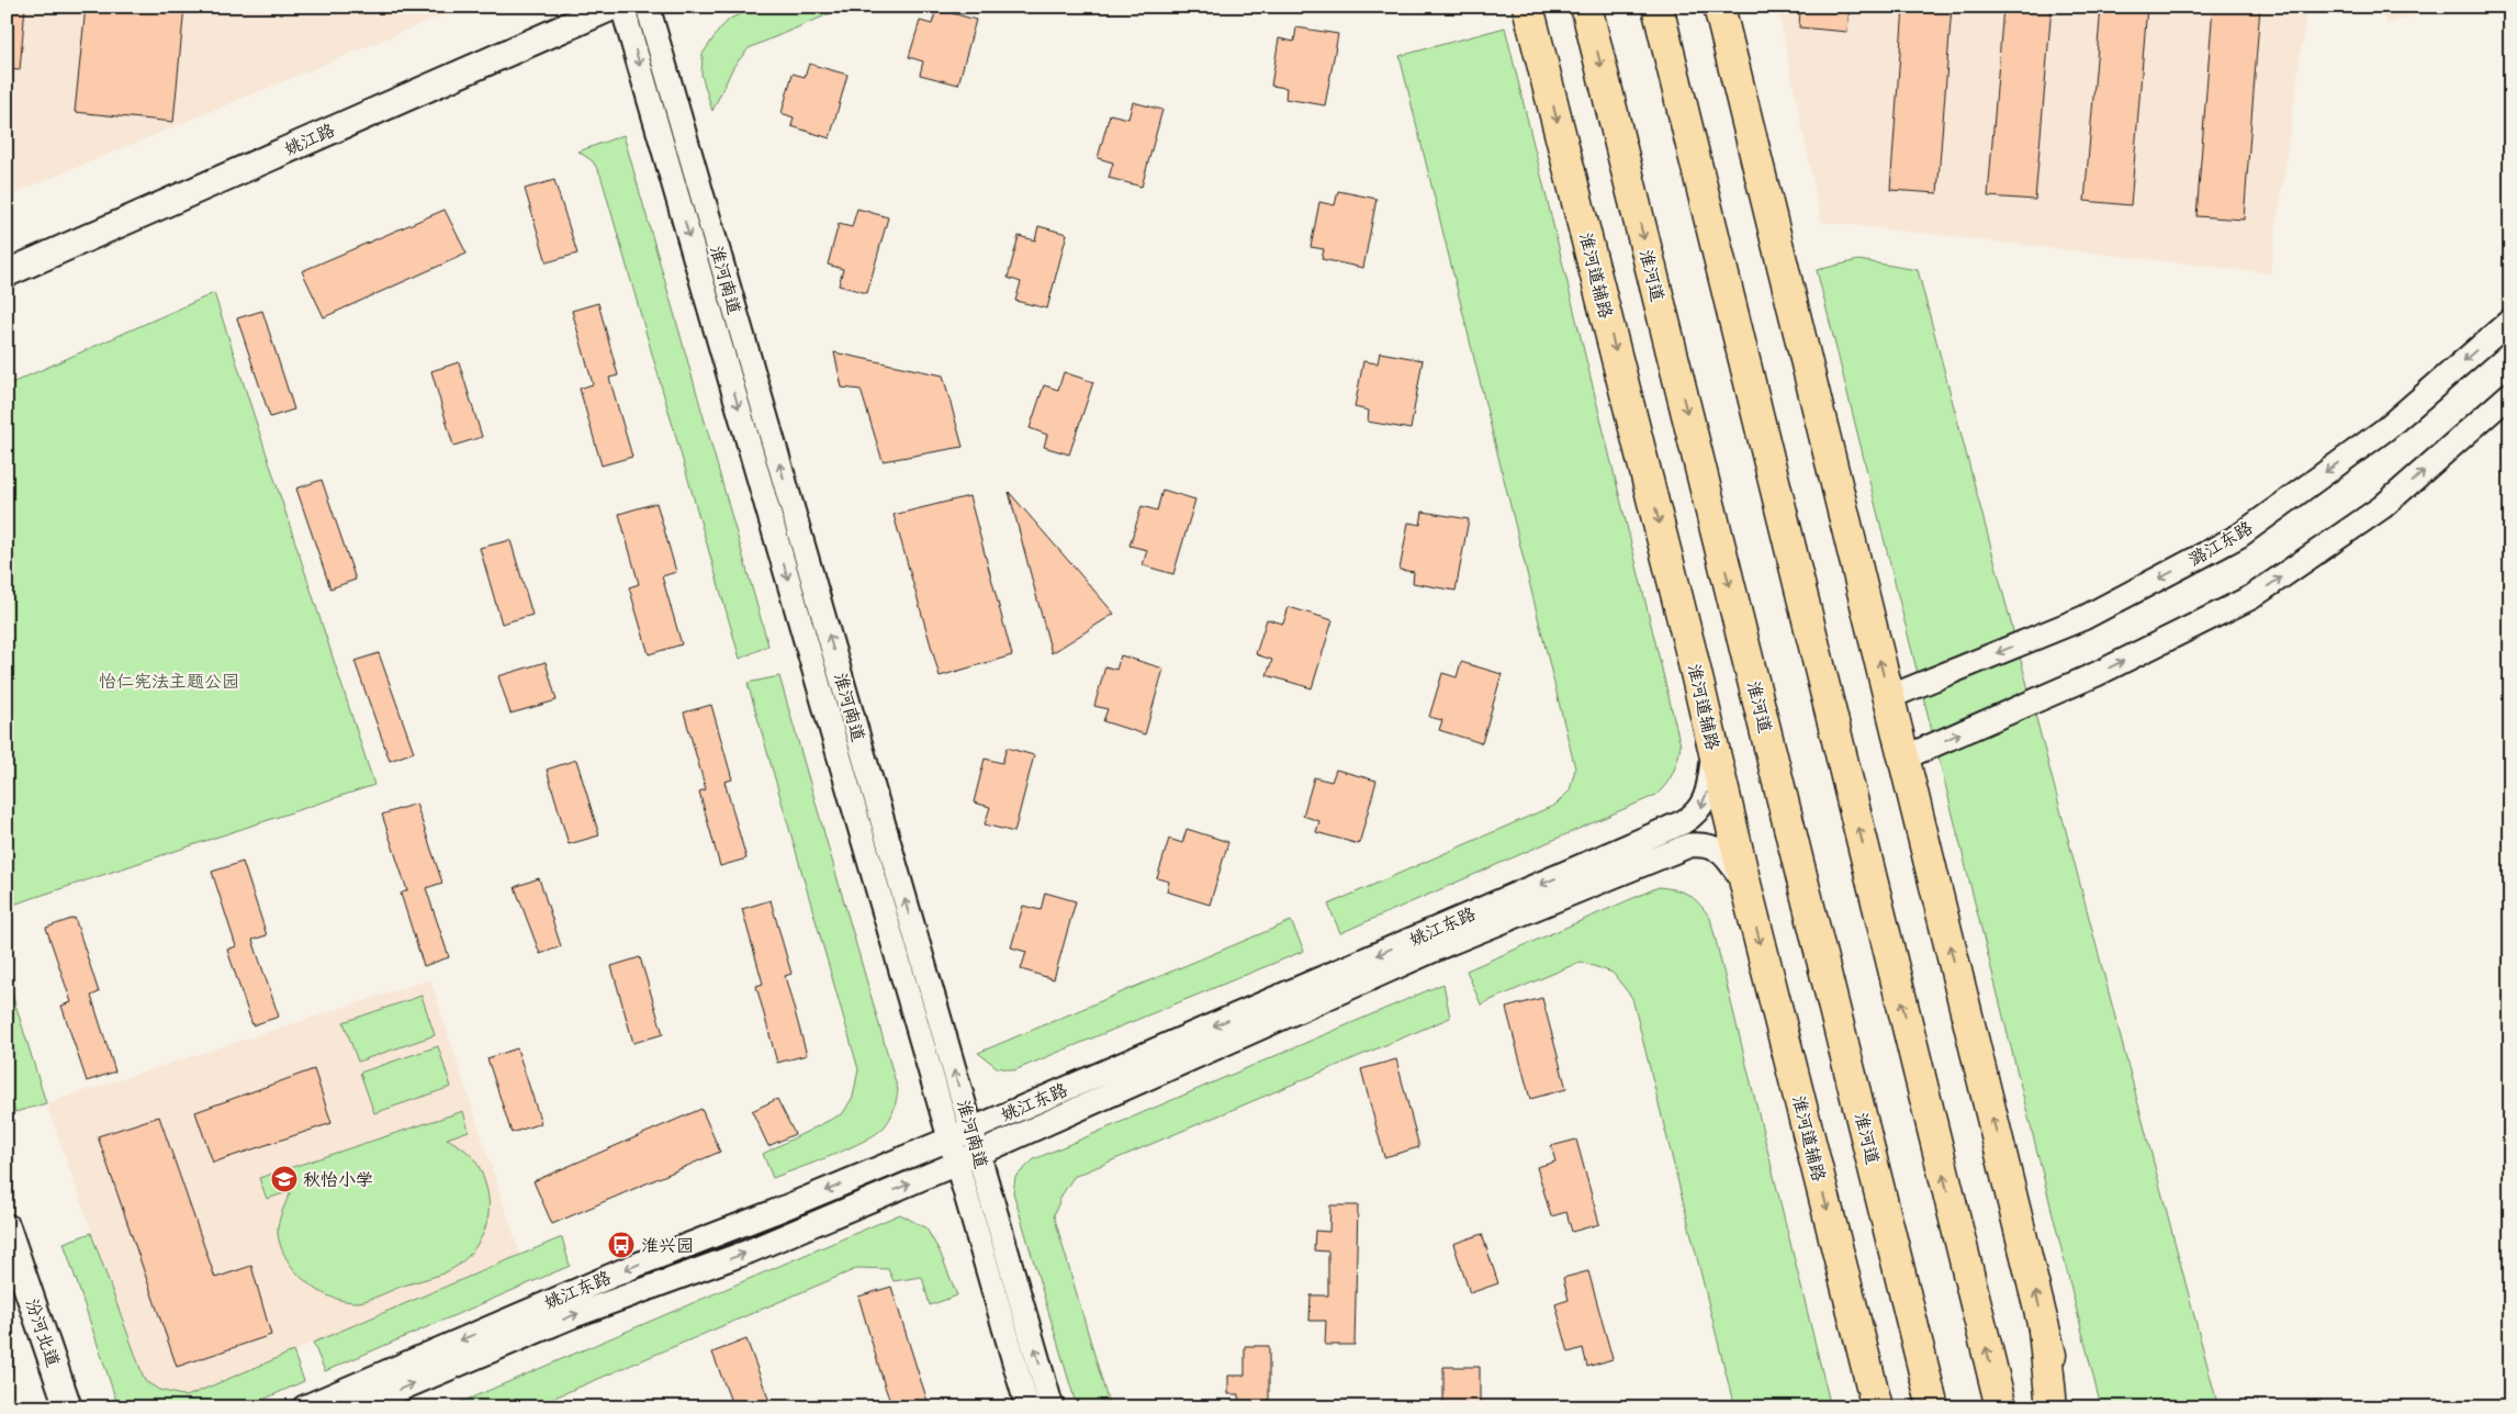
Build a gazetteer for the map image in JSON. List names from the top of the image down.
{
  "streets": {
    "main road": [
      "姚江路",
      "淮河道辅路",
      "淮河道",
      "汾河北道"
    ],
    "street": ["淮河南道", "潞江东路", "姚江东路"]
  },
  "crossings": [
    ["淮河道辅路", "姚江东路"],
    ["淮河南道", "姚江东路"]
  ],
  "parks": ["怡仁宪法主题公园"],
  "places": {
    "school or university": ["秋怡小学"],
    "bus stop": ["淮兴园"]
  }
}
